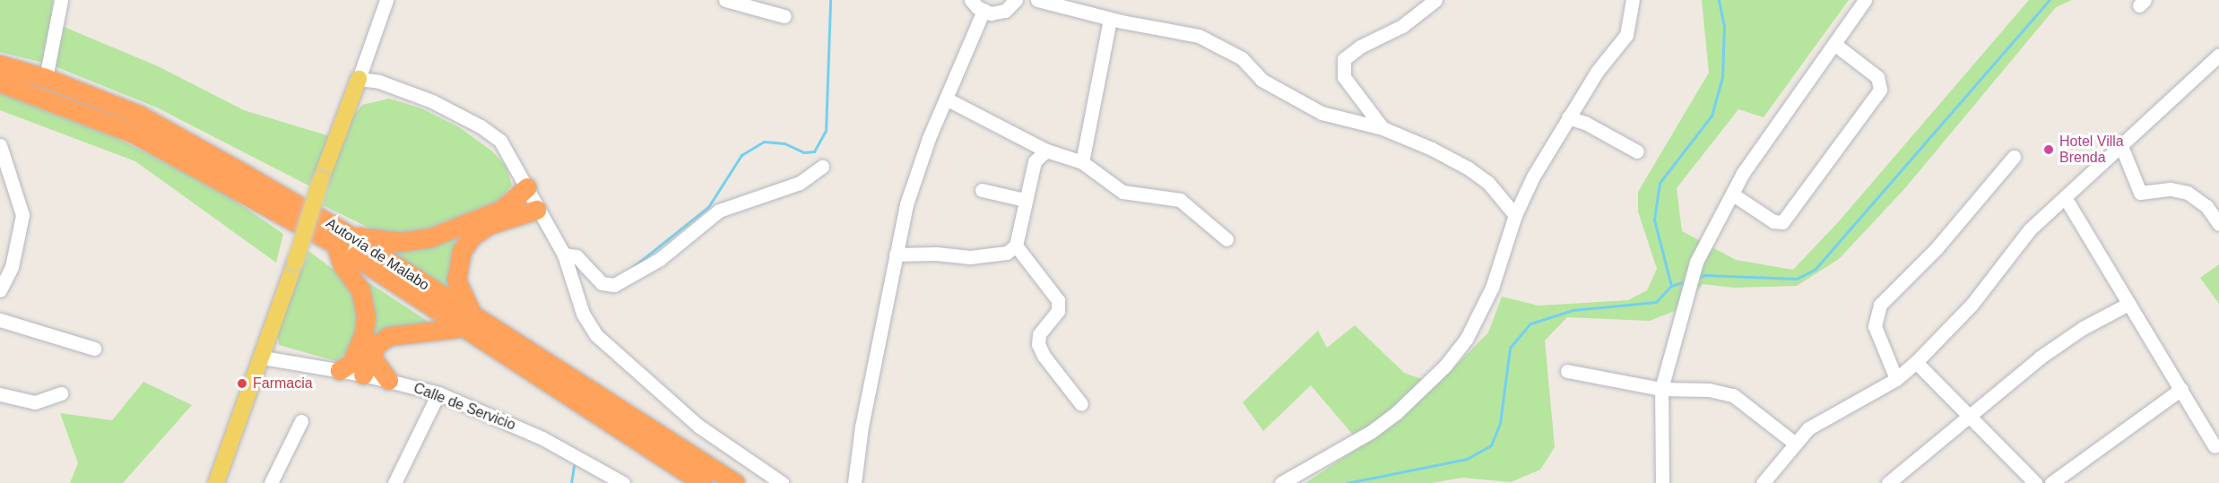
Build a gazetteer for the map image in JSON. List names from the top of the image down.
{
  "streets": {
    "highway": ["Autovía de Malabo"],
    "street": ["Calle de Servicio"]
  },
  "places": ["Hotel Villa Brenda", "Farmacia"]
}
